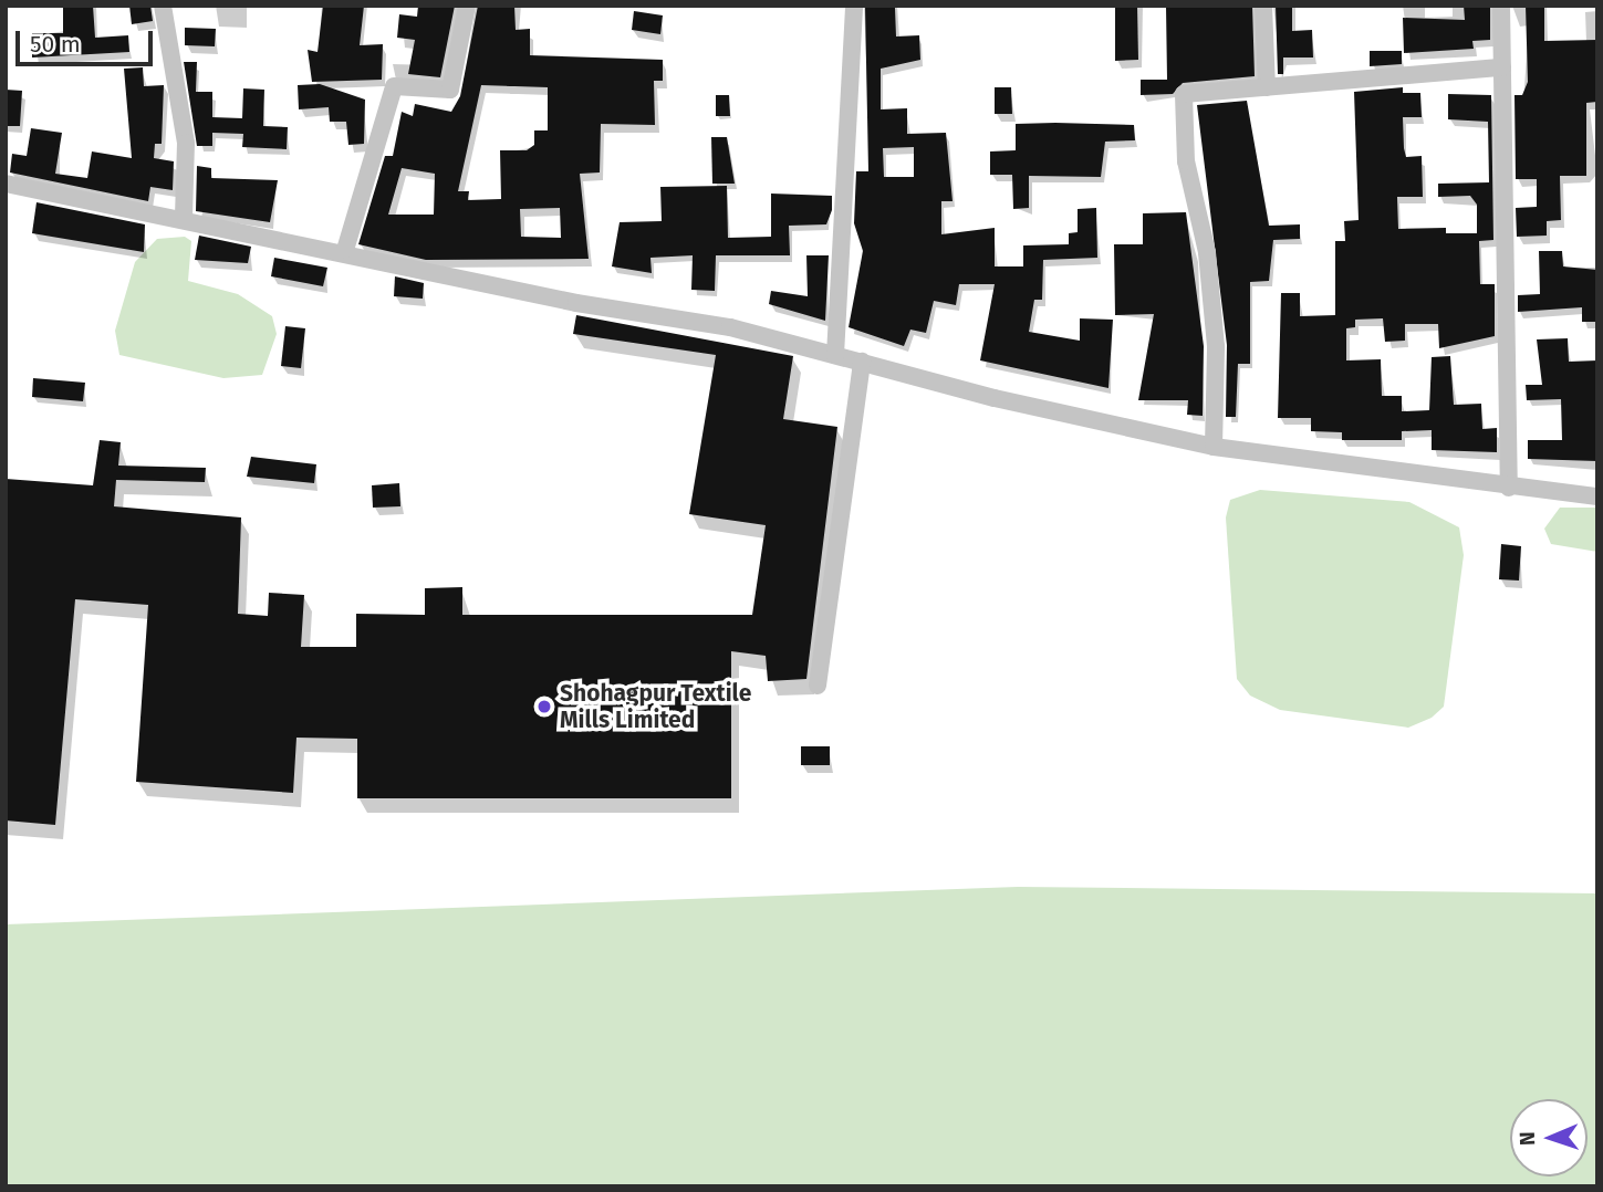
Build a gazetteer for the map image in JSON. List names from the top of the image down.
{
  "places": ["Shohagpur Textile Mills Limited"],
  "scale_bar": "50 m",
  "north": "left"
}
